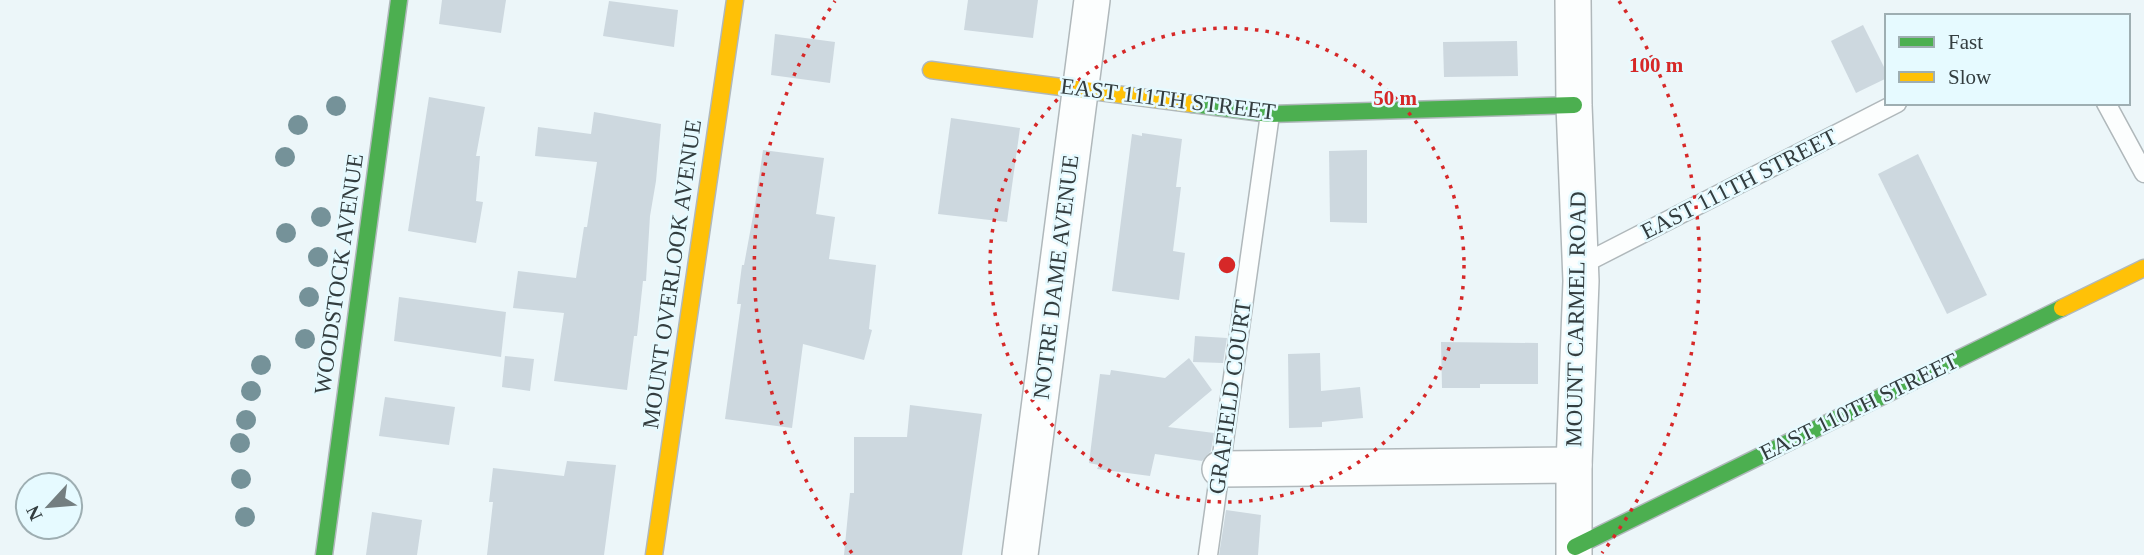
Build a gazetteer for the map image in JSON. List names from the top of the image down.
{
  "streets": {
    "street": [
      "EAST 111TH STREET",
      "WOODSTOCK AVENUE",
      "MOUNT OVERLOOK AVENUE",
      "NOTRE DAME AVENUE",
      "MOUNT CARMEL ROAD",
      "EAST 110TH STREET"
    ],
    "lane": ["GRAFIELD COURT"]
  },
  "crossings": [
    ["EAST 111TH STREET", "NOTRE DAME AVENUE"],
    ["EAST 111TH STREET", "MOUNT CARMEL ROAD"],
    ["EAST 111TH STREET", "GRAFIELD COURT"],
    ["MOUNT CARMEL ROAD", "EAST 110TH STREET"]
  ],
  "legend": ["Fast", "Slow"],
  "north": "bottom left",
  "rings": ["100 m", "50 m"]
}
